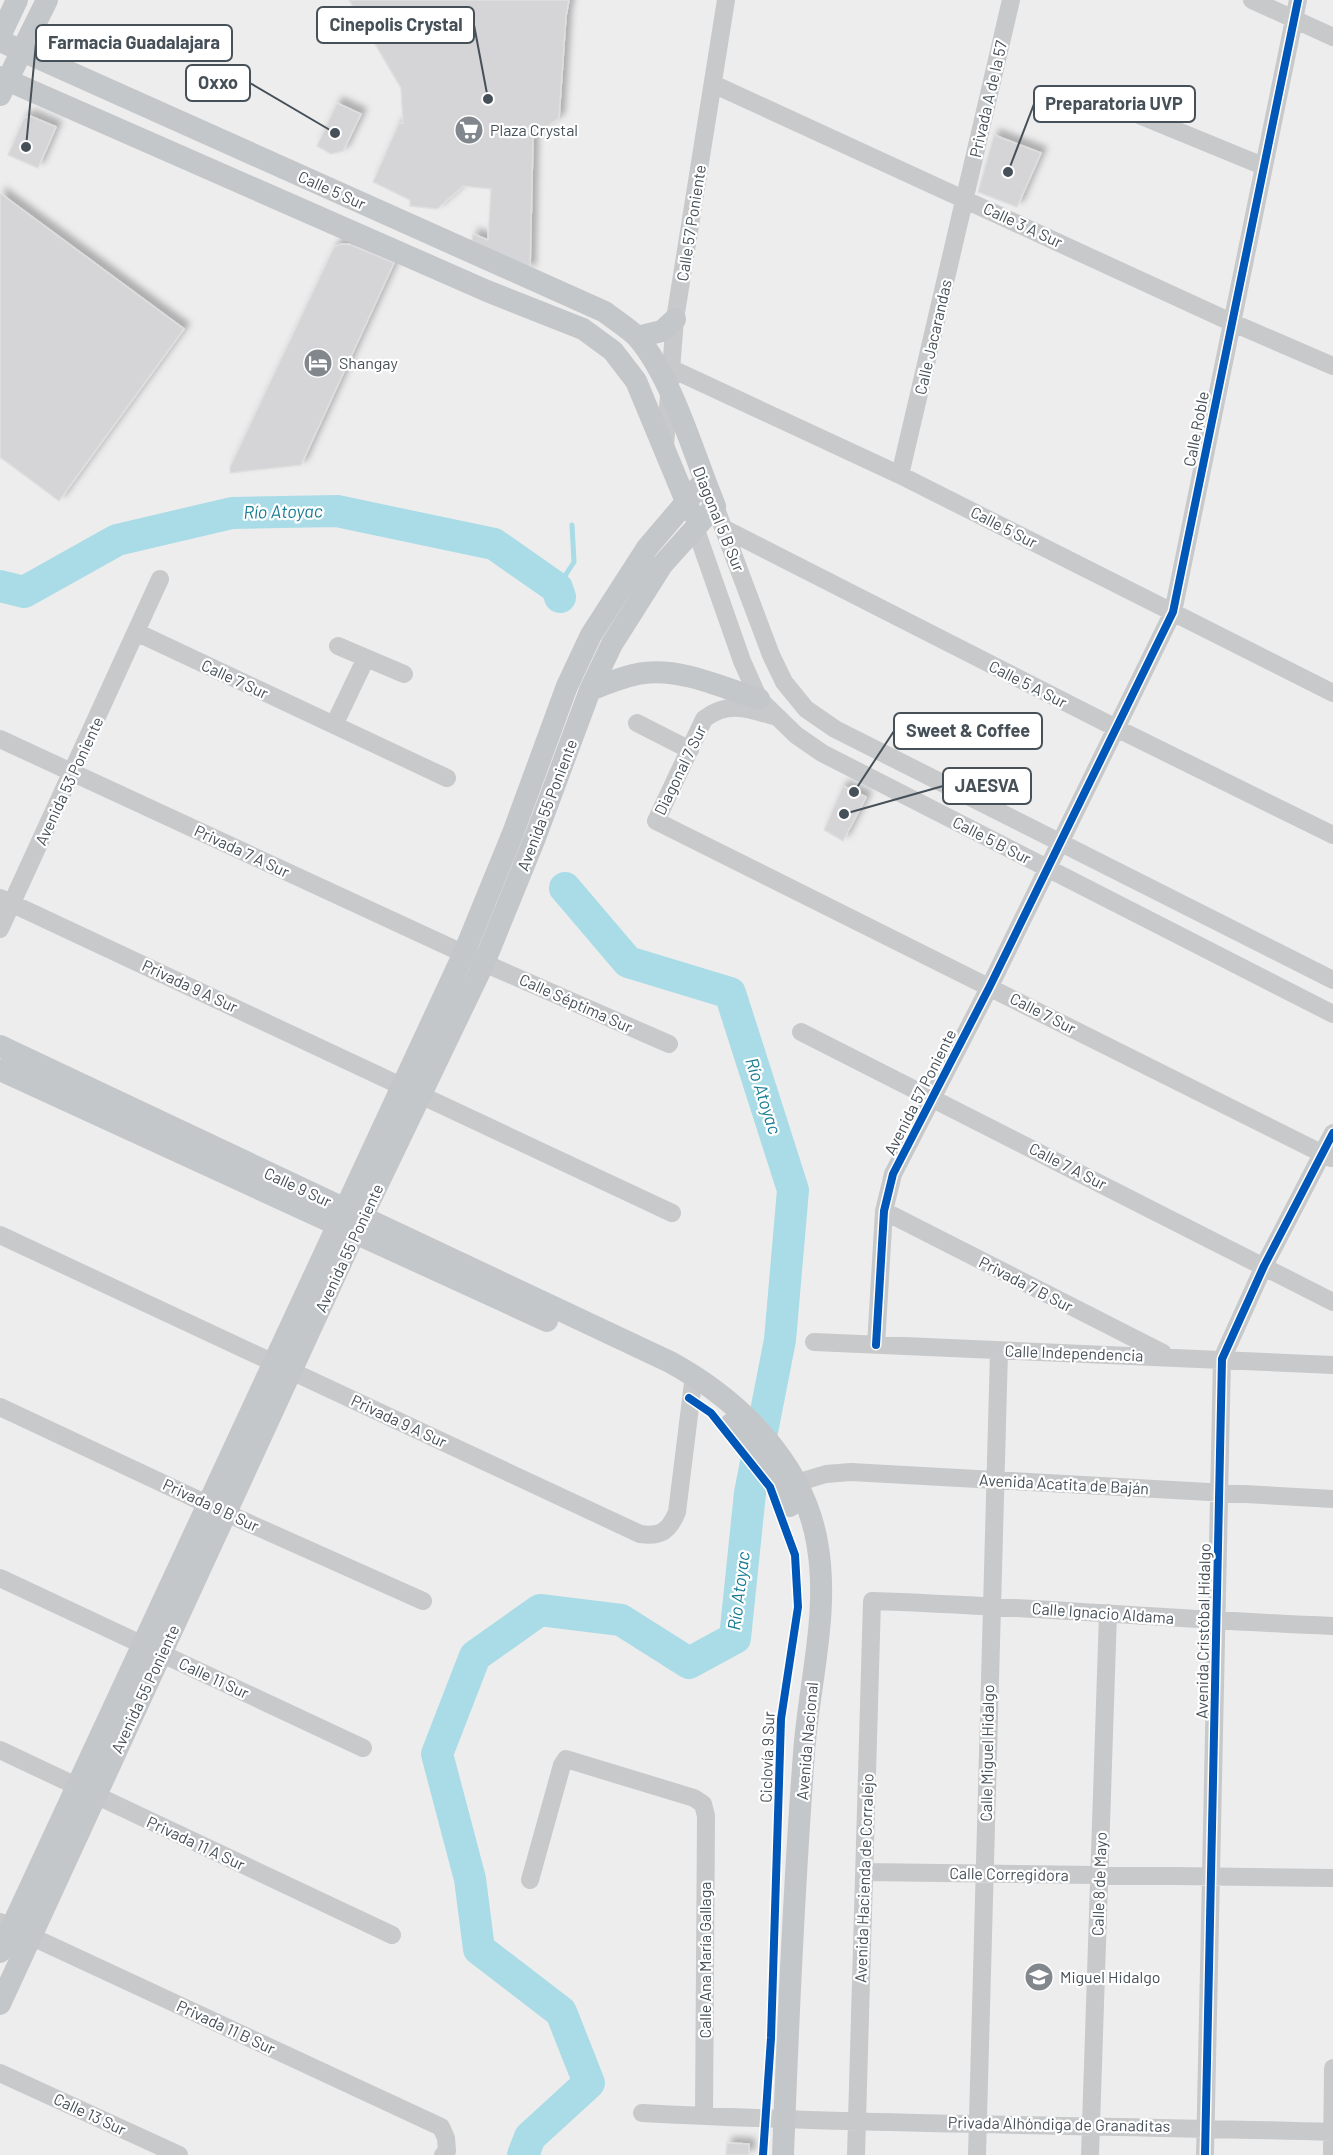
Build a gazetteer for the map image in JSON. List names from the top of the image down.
{
  "streets": {
    "main road": [
      "Calle 5 Sur",
      "Diagonal 5 B Sur",
      "Avenida 55 Poniente",
      "Calle 9 Sur",
      "Avenida Nacional"
    ],
    "street": [
      "Privada A de la 57",
      "Calle 57 Poniente",
      "Calle 3 A Sur",
      "Calle Jacarandas",
      "Calle Roble",
      "Calle 7 Sur",
      "Calle 5 A Sur",
      "Diagonal 7 Sur",
      "Avenida 53 Poniente",
      "Calle 5 B Sur",
      "Privada 7 A Sur",
      "Privada 9 A Sur",
      "Calle Séptima Sur",
      "Avenida 57 Poniente",
      "Calle 7 A Sur",
      "Privada 7 B Sur",
      "Calle Independencia",
      "Avenida Acatita de Baján",
      "Privada 9 B Sur",
      "Calle Ignacio Aldama",
      "Avenida Cristóbal Hidalgo",
      "Calle 11 Sur",
      "Calle Miguel Hidalgo",
      "Privada 11 A Sur",
      "Calle Corregidora",
      "Avenida Hacienda de Corralejo",
      "Calle 8 de Mayo",
      "Calle Ana María Gallaga",
      "Privada 11 B Sur",
      "Calle 13 Sur",
      "Privada Alhóndiga de Granaditas"
    ],
    "cycle path": ["Ciclovía 9 Sur"]
  },
  "crossings": [
    ["Privada A de la 57", "Calle 3 A Sur"],
    ["Privada A de la 57", "Calle Jacarandas"],
    ["Calle 5 Sur", "Calle 57 Poniente"],
    ["Calle 5 Sur", "Calle Jacarandas"],
    ["Calle 5 Sur", "Calle Roble"],
    ["Calle 5 Sur", "Diagonal 5 B Sur"],
    ["Calle 57 Poniente", "Calle 3 A Sur"],
    ["Calle 57 Poniente", "Diagonal 5 B Sur"],
    ["Calle 3 A Sur", "Calle Jacarandas"],
    ["Calle 3 A Sur", "Calle Roble"],
    ["Calle Roble", "Calle 5 A Sur"],
    ["Calle Roble", "Calle 5 B Sur"],
    ["Calle Roble", "Avenida 57 Poniente"],
    ["Diagonal 5 B Sur", "Calle 5 A Sur"],
    ["Diagonal 5 B Sur", "Diagonal 7 Sur"],
    ["Diagonal 5 B Sur", "Avenida 55 Poniente"],
    ["Diagonal 5 B Sur", "Calle 5 B Sur"],
    ["Calle 7 Sur", "Diagonal 7 Sur"],
    ["Calle 7 Sur", "Avenida 53 Poniente"],
    ["Calle 7 Sur", "Avenida 57 Poniente"],
    ["Calle 7 Sur", "Avenida Cristóbal Hidalgo"],
    ["Diagonal 7 Sur", "Calle 5 B Sur"],
    ["Avenida 53 Poniente", "Privada 7 A Sur"],
    ["Avenida 53 Poniente", "Privada 9 A Sur"],
    ["Avenida 55 Poniente", "Privada 7 A Sur"],
    ["Avenida 55 Poniente", "Privada 9 A Sur"],
    ["Avenida 55 Poniente", "Calle Séptima Sur"],
    ["Avenida 55 Poniente", "Calle 9 Sur"],
    ["Avenida 55 Poniente", "Privada 9 B Sur"],
    ["Avenida 55 Poniente", "Calle 11 Sur"],
    ["Avenida 55 Poniente", "Privada 11 A Sur"],
    ["Avenida 55 Poniente", "Privada 11 B Sur"],
    ["Calle 5 B Sur", "Avenida 57 Poniente"],
    ["Privada 7 A Sur", "Calle Séptima Sur"],
    ["Privada 9 A Sur", "Calle 9 Sur"],
    ["Privada 9 A Sur", "Avenida Nacional"],
    ["Avenida 57 Poniente", "Calle 7 A Sur"],
    ["Avenida 57 Poniente", "Privada 7 B Sur"],
    ["Avenida 57 Poniente", "Calle Independencia"],
    ["Calle 7 A Sur", "Avenida Cristóbal Hidalgo"],
    ["Calle 9 Sur", "Avenida Nacional"],
    ["Privada 7 B Sur", "Calle Independencia"],
    ["Calle Independencia", "Avenida Cristóbal Hidalgo"],
    ["Calle Independencia", "Calle Miguel Hidalgo"],
    ["Avenida Acatita de Baján", "Avenida Cristóbal Hidalgo"],
    ["Avenida Acatita de Baján", "Avenida Nacional"],
    ["Avenida Acatita de Baján", "Calle Miguel Hidalgo"],
    ["Calle Ignacio Aldama", "Avenida Cristóbal Hidalgo"],
    ["Calle Ignacio Aldama", "Calle Miguel Hidalgo"],
    ["Calle Ignacio Aldama", "Avenida Hacienda de Corralejo"],
    ["Calle Ignacio Aldama", "Calle 8 de Mayo"],
    ["Avenida Cristóbal Hidalgo", "Calle Corregidora"],
    ["Avenida Cristóbal Hidalgo", "Privada Alhóndiga de Granaditas"],
    ["Avenida Nacional", "Privada Alhóndiga de Granaditas"],
    ["Calle Miguel Hidalgo", "Calle Corregidora"],
    ["Calle Miguel Hidalgo", "Privada Alhóndiga de Granaditas"],
    ["Calle Corregidora", "Avenida Hacienda de Corralejo"],
    ["Calle Corregidora", "Calle 8 de Mayo"],
    ["Avenida Hacienda de Corralejo", "Privada Alhóndiga de Granaditas"],
    ["Calle 8 de Mayo", "Privada Alhóndiga de Granaditas"],
    ["Calle Ana María Gallaga", "Privada Alhóndiga de Granaditas"]
  ],
  "water": ["Río Atoyac"],
  "places": {
    "other": [
      "Cinepolis Crystal",
      "Oxxo",
      "Farmacia Guadalajara",
      "Preparatoria UVP",
      "Sweet & Coffee",
      "JAESVA"
    ],
    "supermarket": ["Plaza Crystal"],
    "hotel": ["Shangay"],
    "school or university": ["Miguel Hidalgo"]
  }
}
